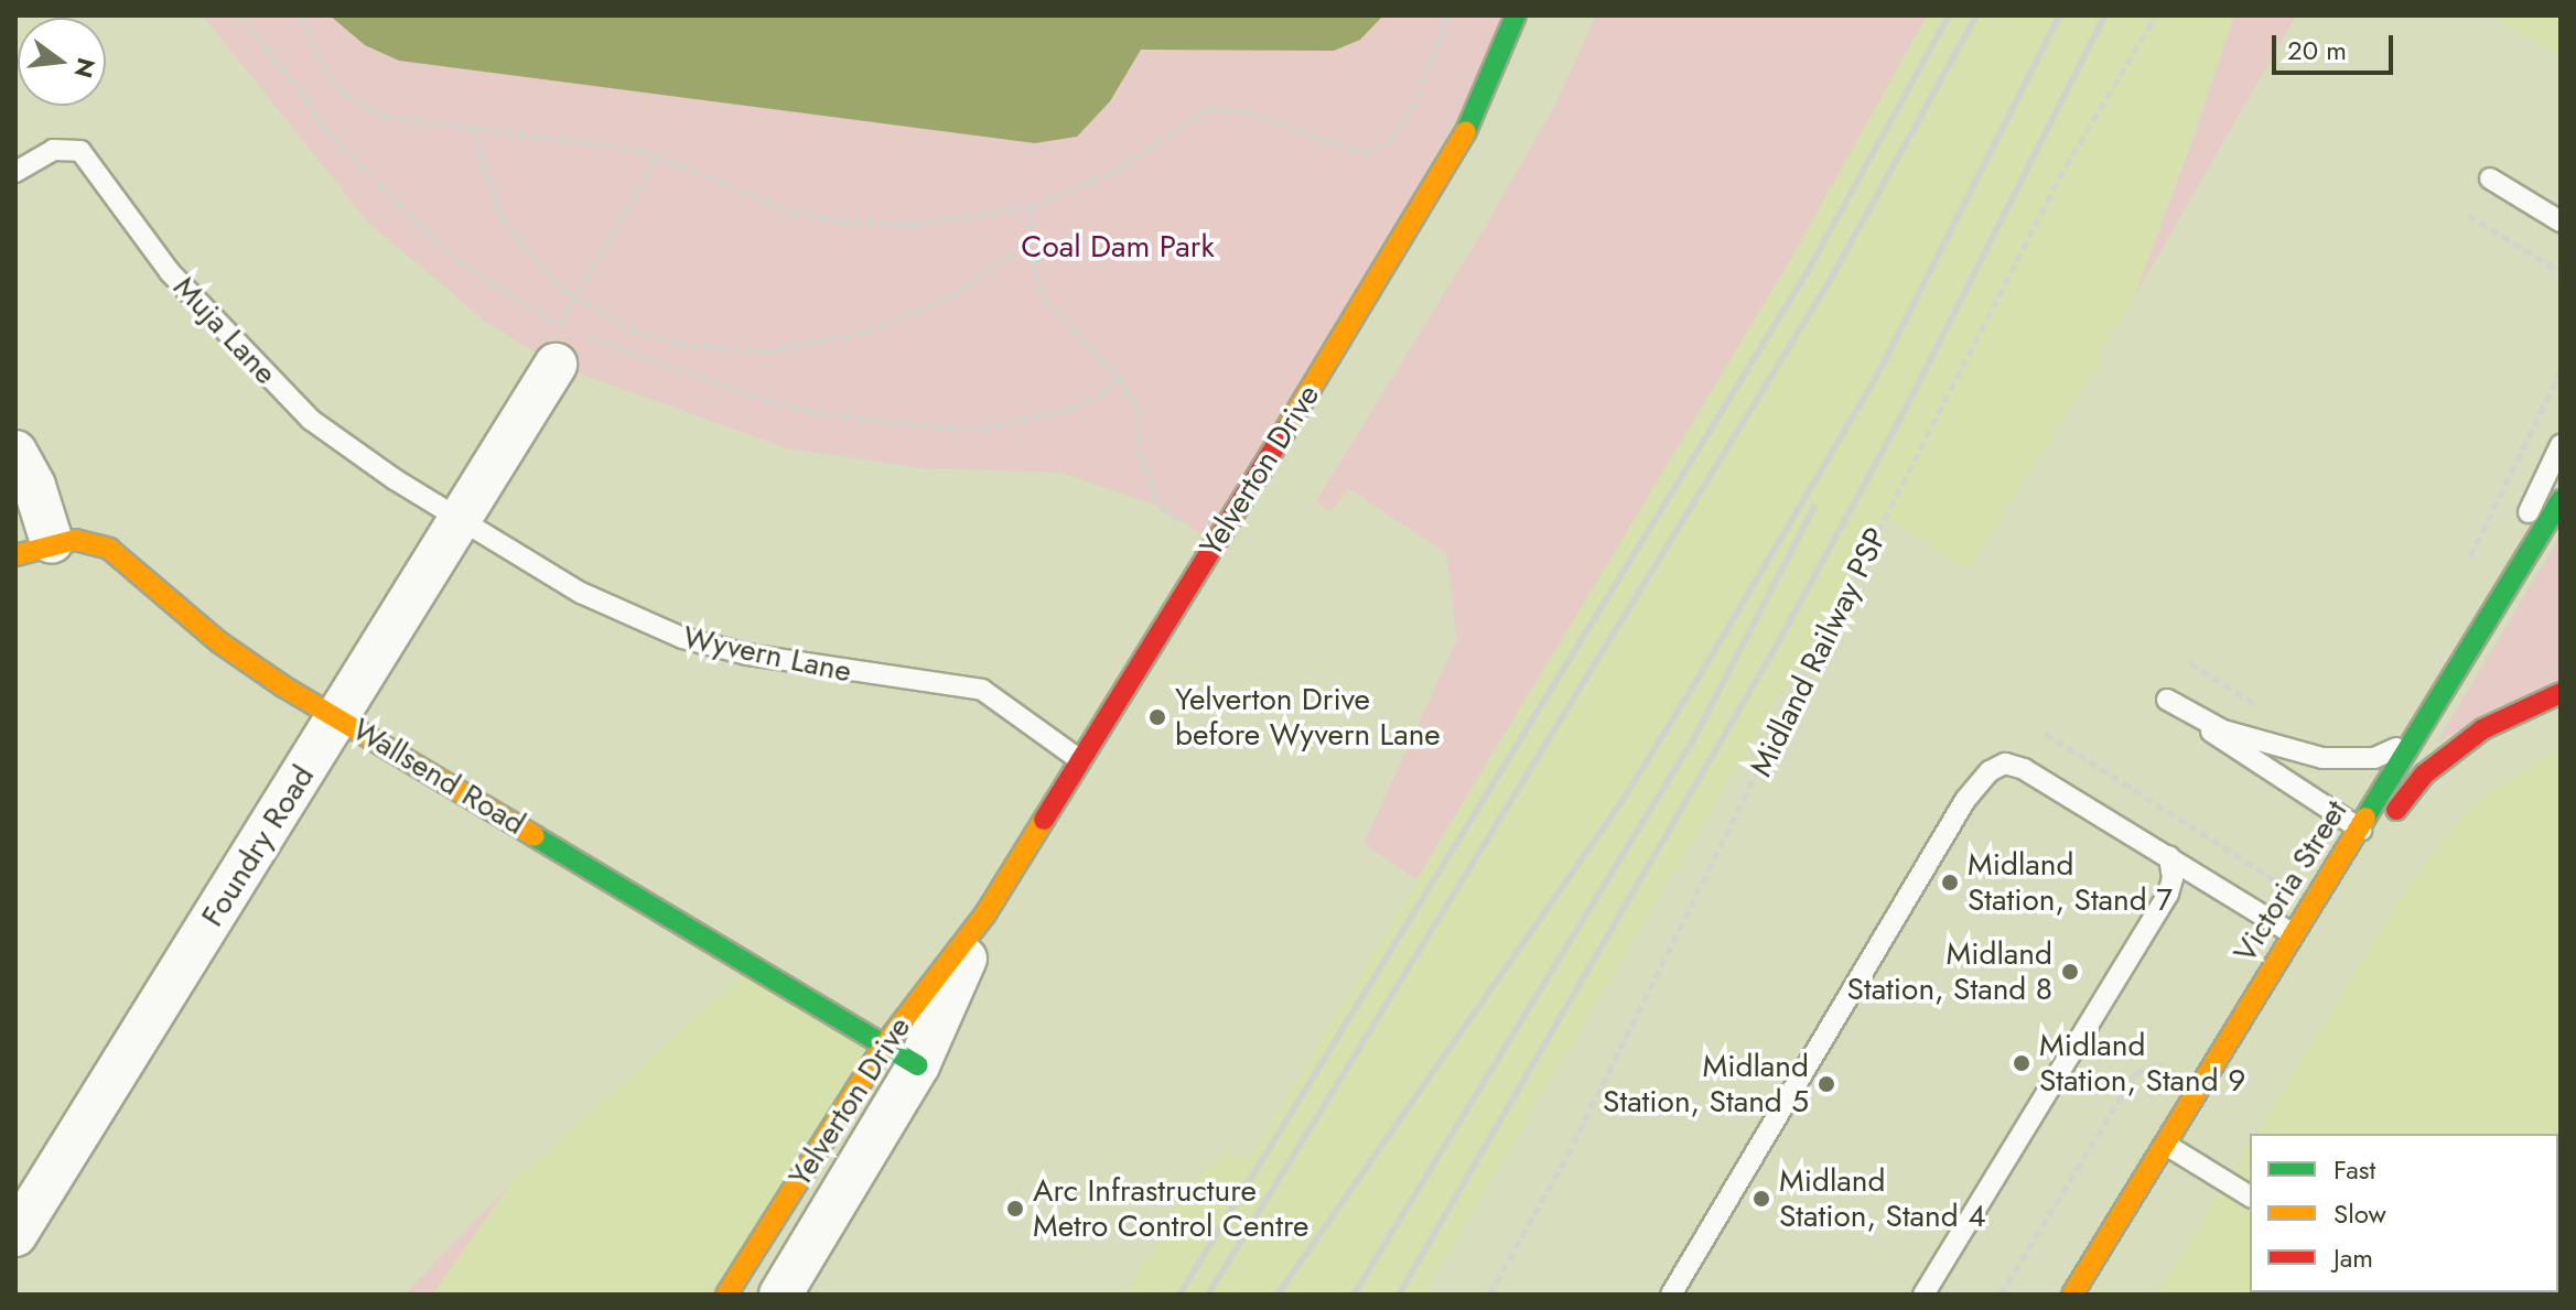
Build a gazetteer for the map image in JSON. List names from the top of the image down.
{
  "streets": {
    "main road": ["Yelverton Drive", "Wallsend Road", "Victoria Street"],
    "street": ["Foundry Road"],
    "lane": ["Muja Lane", "Wyvern Lane"],
    "path": ["Midland Railway PSP"]
  },
  "crossings": [
    ["Muja Lane", "Wyvern Lane"],
    ["Muja Lane", "Foundry Road"],
    ["Yelverton Drive", "Wyvern Lane"],
    ["Yelverton Drive", "Wallsend Road"],
    ["Wyvern Lane", "Foundry Road"],
    ["Wallsend Road", "Foundry Road"]
  ],
  "parks": ["Coal Dam Park"],
  "places": [
    "Yelverton Drive before Wyvern Lane",
    "Midland Station, Stand 7",
    "Midland Station, Stand 8",
    "Midland Station, Stand 9",
    "Midland Station, Stand 5",
    "Midland Station, Stand 4",
    "Arc Infrastructure Metro Control Centre"
  ],
  "legend": ["Fast", "Slow", "Jam"],
  "scale_bar": "20 m",
  "north": "right"
}
